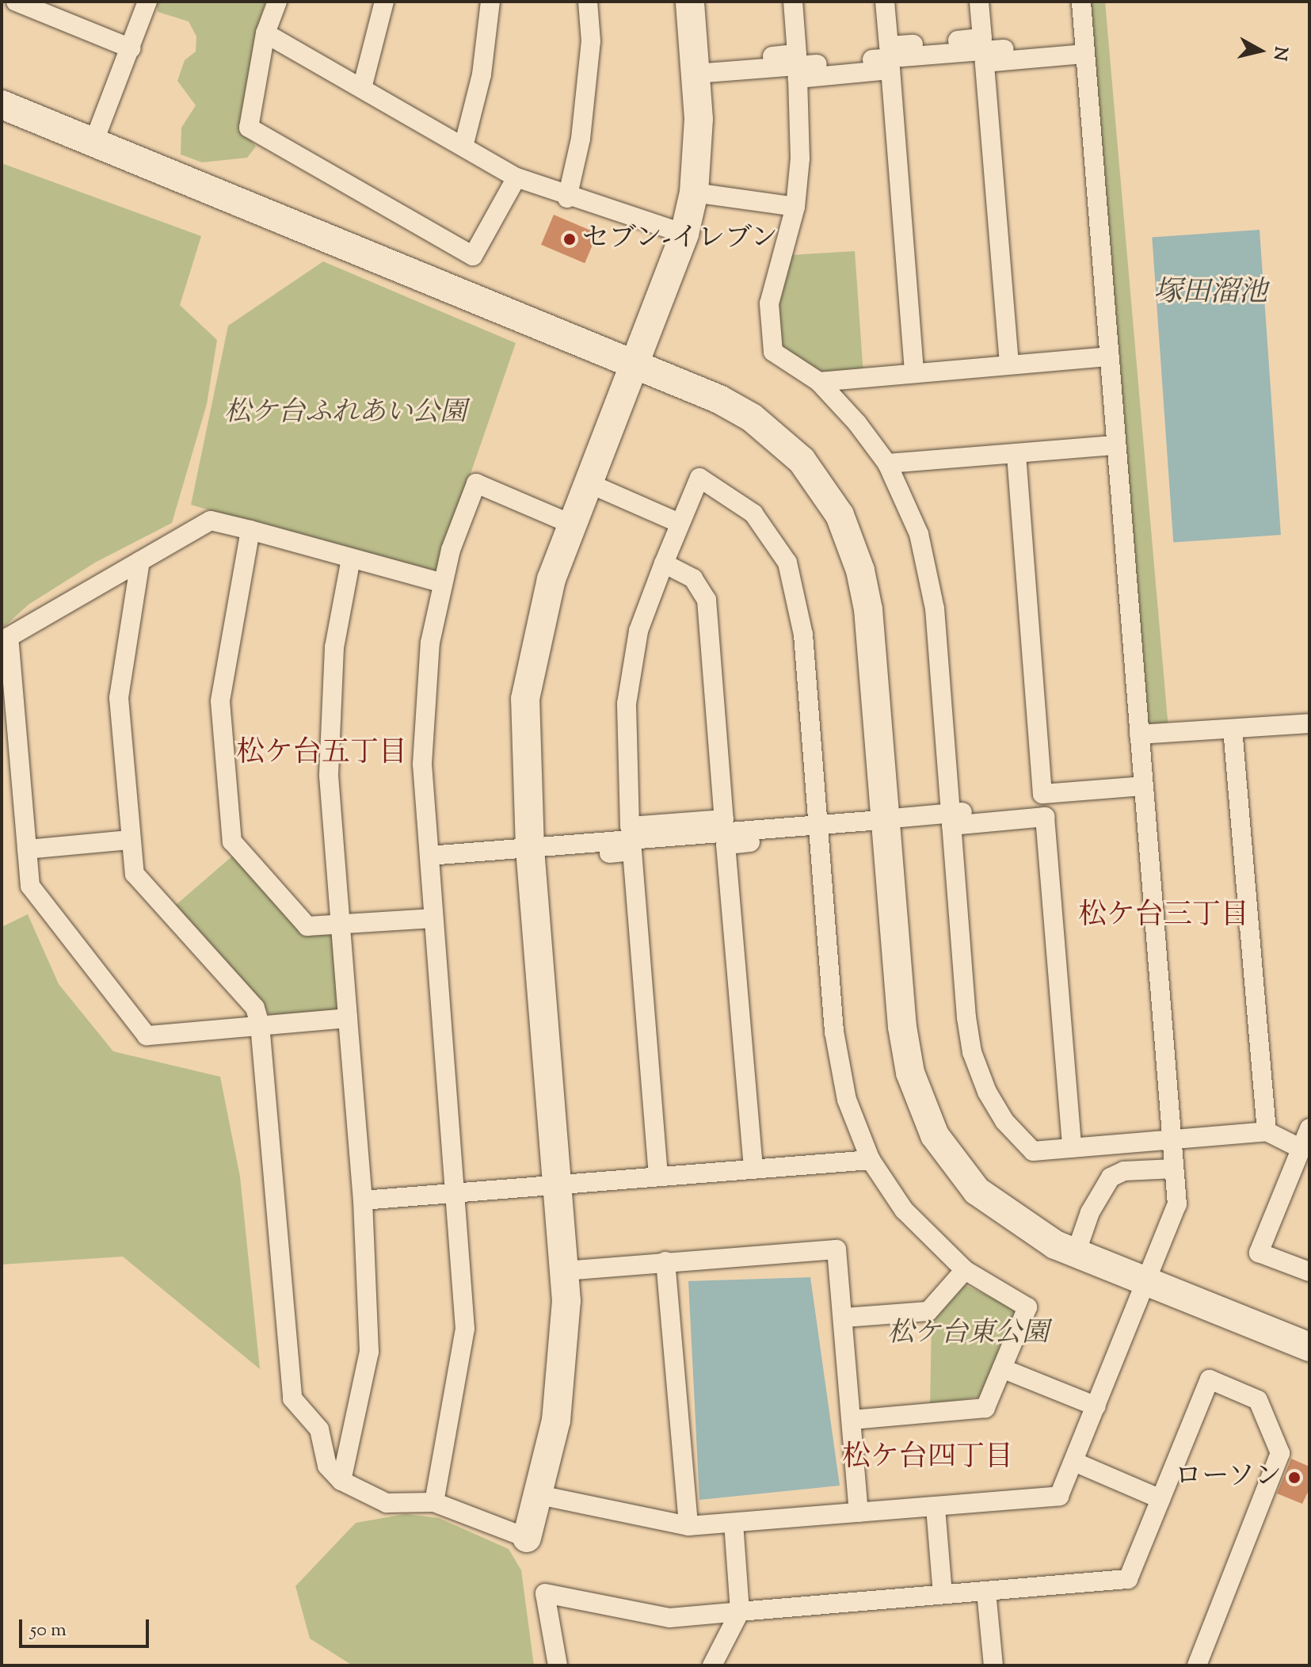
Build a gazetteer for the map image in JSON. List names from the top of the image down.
{
  "districts": ["松ケ台五丁目", "松ケ台三丁目", "松ケ台四丁目"],
  "water": ["塚田溜池"],
  "parks": ["松ケ台ふれあい公園", "松ケ台東公園"],
  "places": ["セブン-イレブン", "ローソン"],
  "scale_bar": "50 m",
  "north": "right"
}
